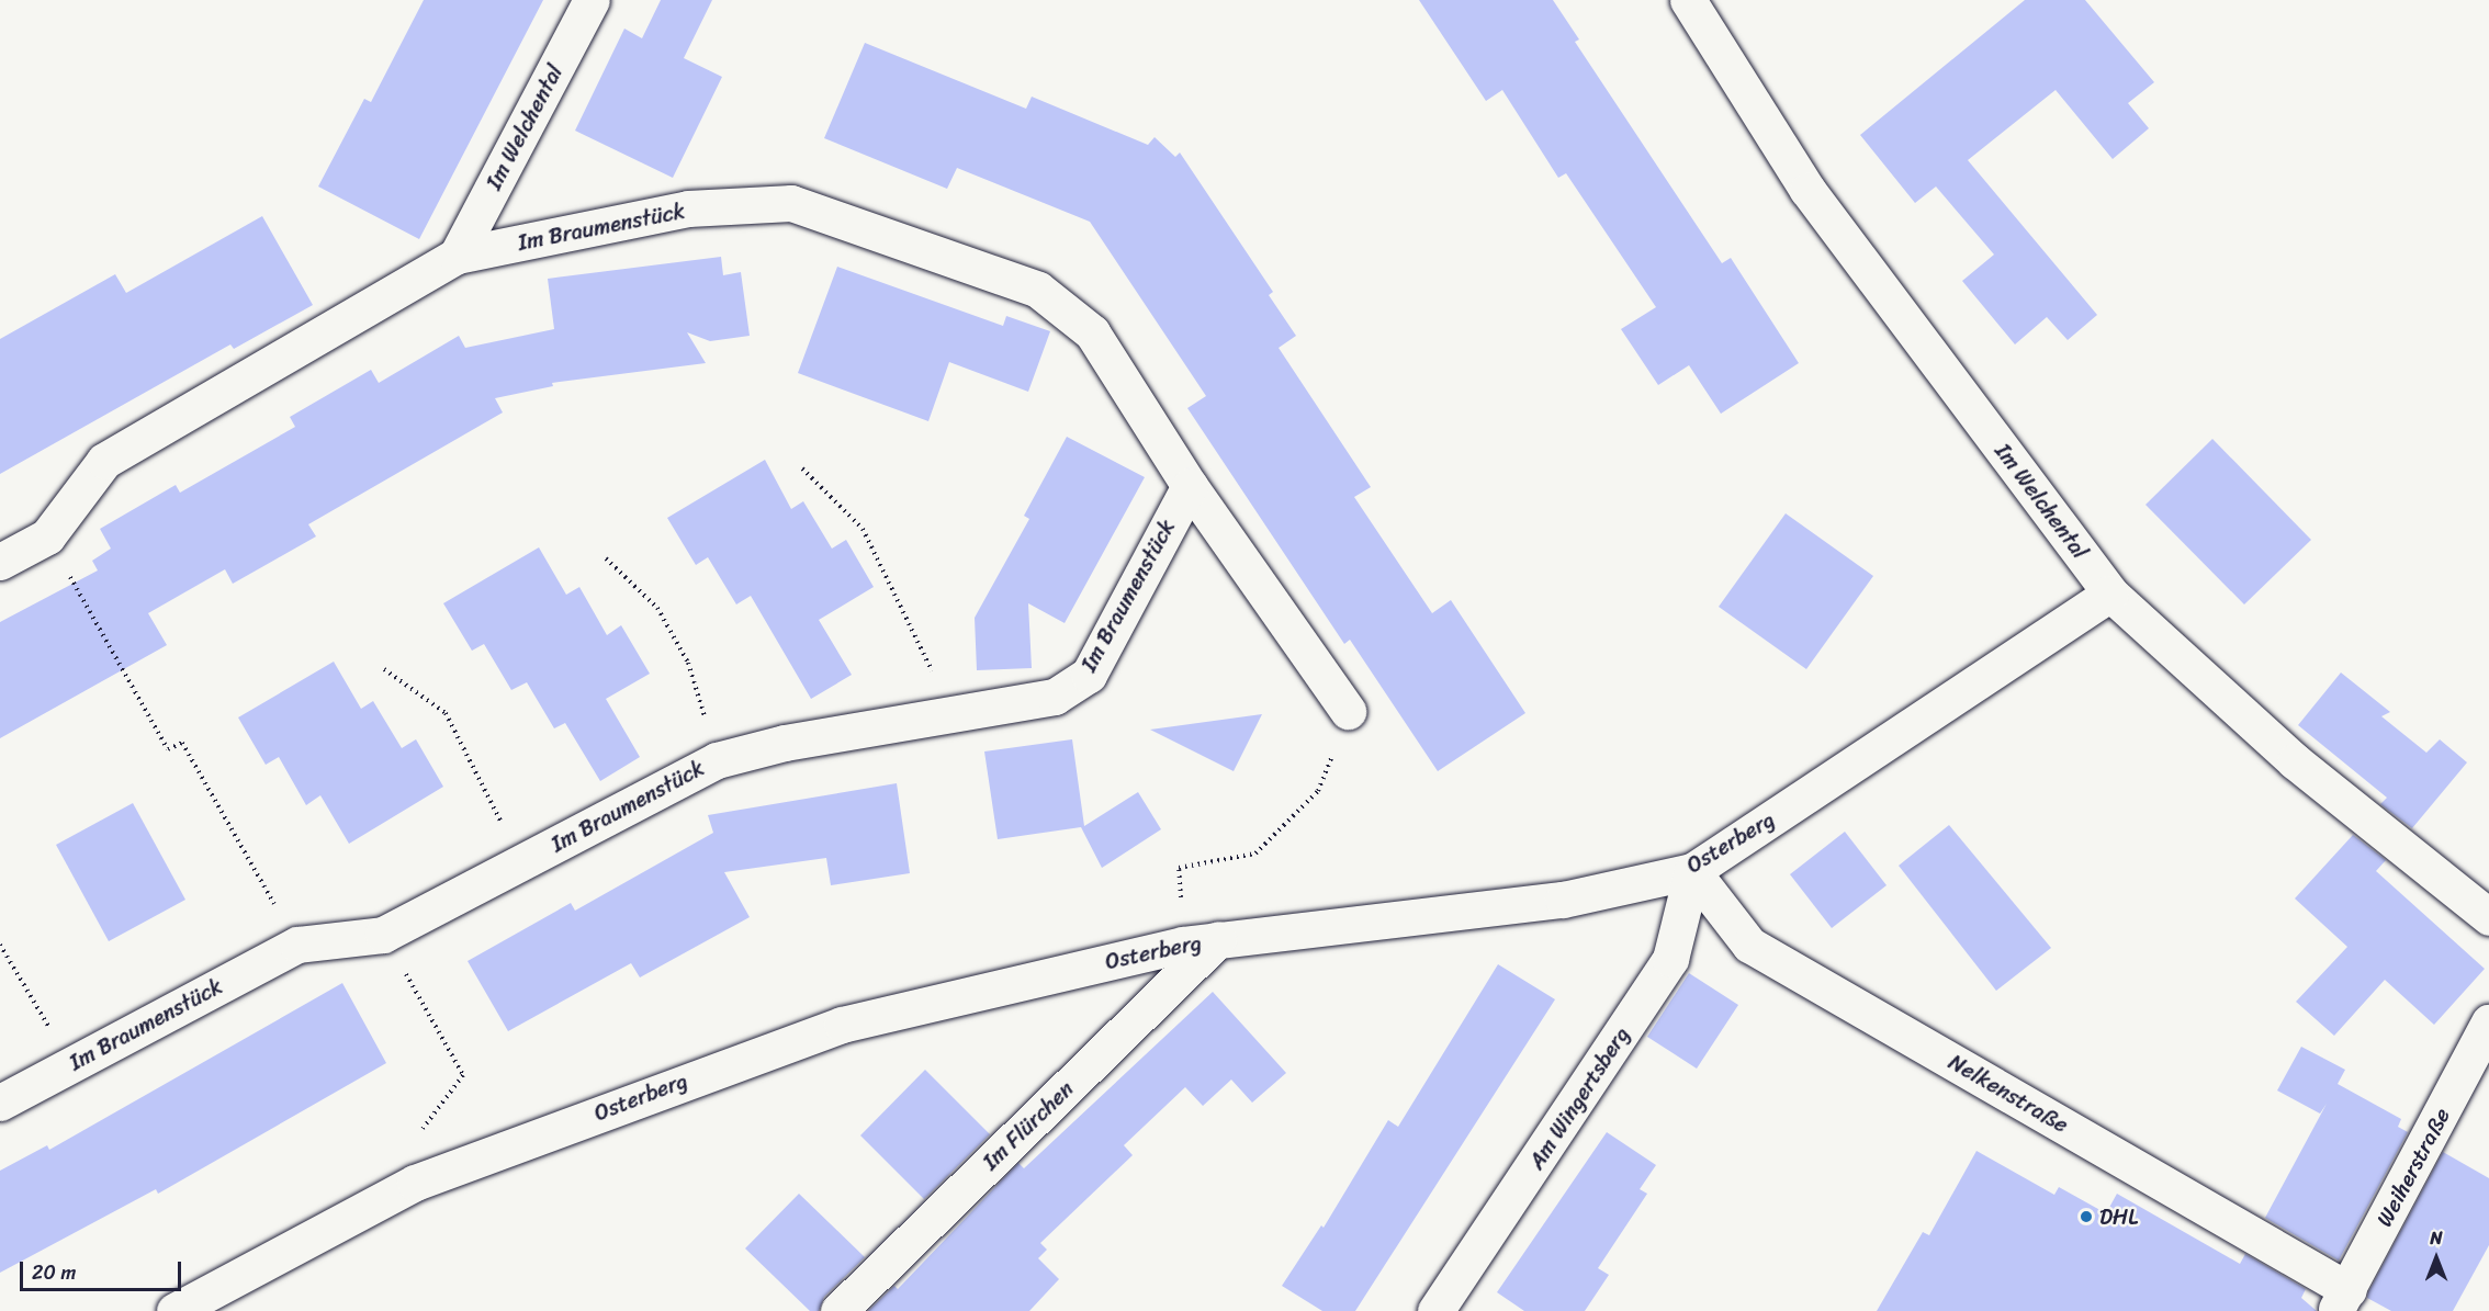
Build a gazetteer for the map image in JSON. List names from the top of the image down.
{
  "streets": {
    "street": [
      "Im Welchental",
      "Im Braumenstück",
      "Osterberg",
      "Nelkenstraße",
      "Am Wingertsberg",
      "Im Flürchen",
      "Weiherstraße"
    ]
  },
  "crossings": [
    ["Im Welchental", "Im Braumenstück"],
    ["Im Welchental", "Osterberg"],
    ["Osterberg", "Nelkenstraße"],
    ["Osterberg", "Am Wingertsberg"],
    ["Osterberg", "Im Flürchen"],
    ["Nelkenstraße", "Am Wingertsberg"],
    ["Nelkenstraße", "Weiherstraße"]
  ],
  "places": ["DHL"],
  "scale_bar": "20 m",
  "north": "top"
}
